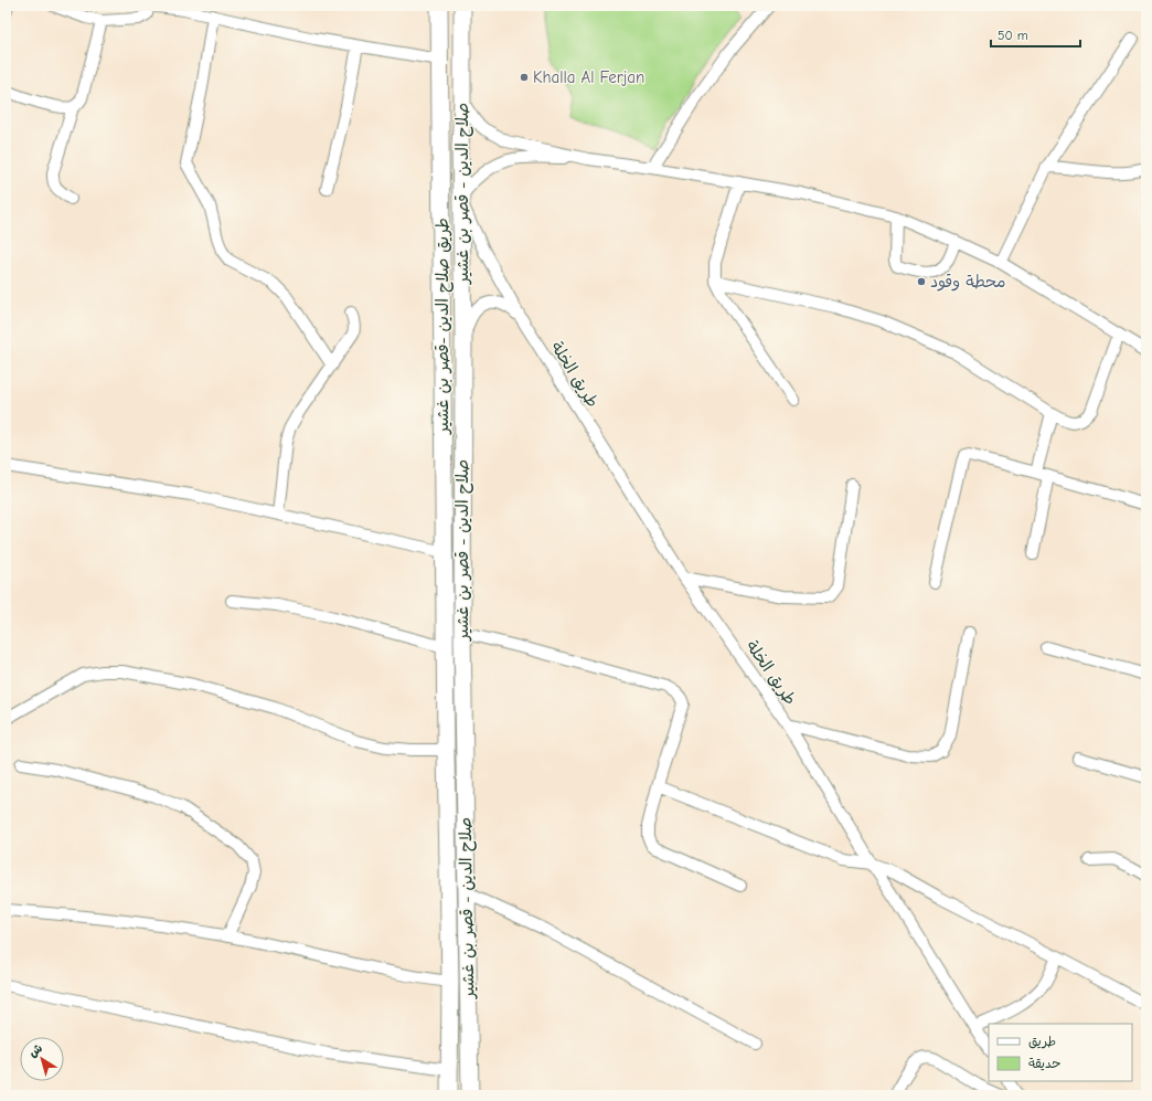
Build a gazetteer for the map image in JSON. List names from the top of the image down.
{
  "streets": {
    "highway": ["صلاح الدين - قصر بن غشير", "طريق صلاح الدين -قصر بن غشير"],
    "street": ["طريق الخلة"]
  },
  "crossings": [
    ["صلاح الدين - قصر بن غشير", "طريق الخلة"]
  ],
  "places": ["Khalla Al Ferjan", "محطة وقود"],
  "legend": ["طريق", "حديقة"],
  "scale_bar": "50 m",
  "north": "top left"
}
